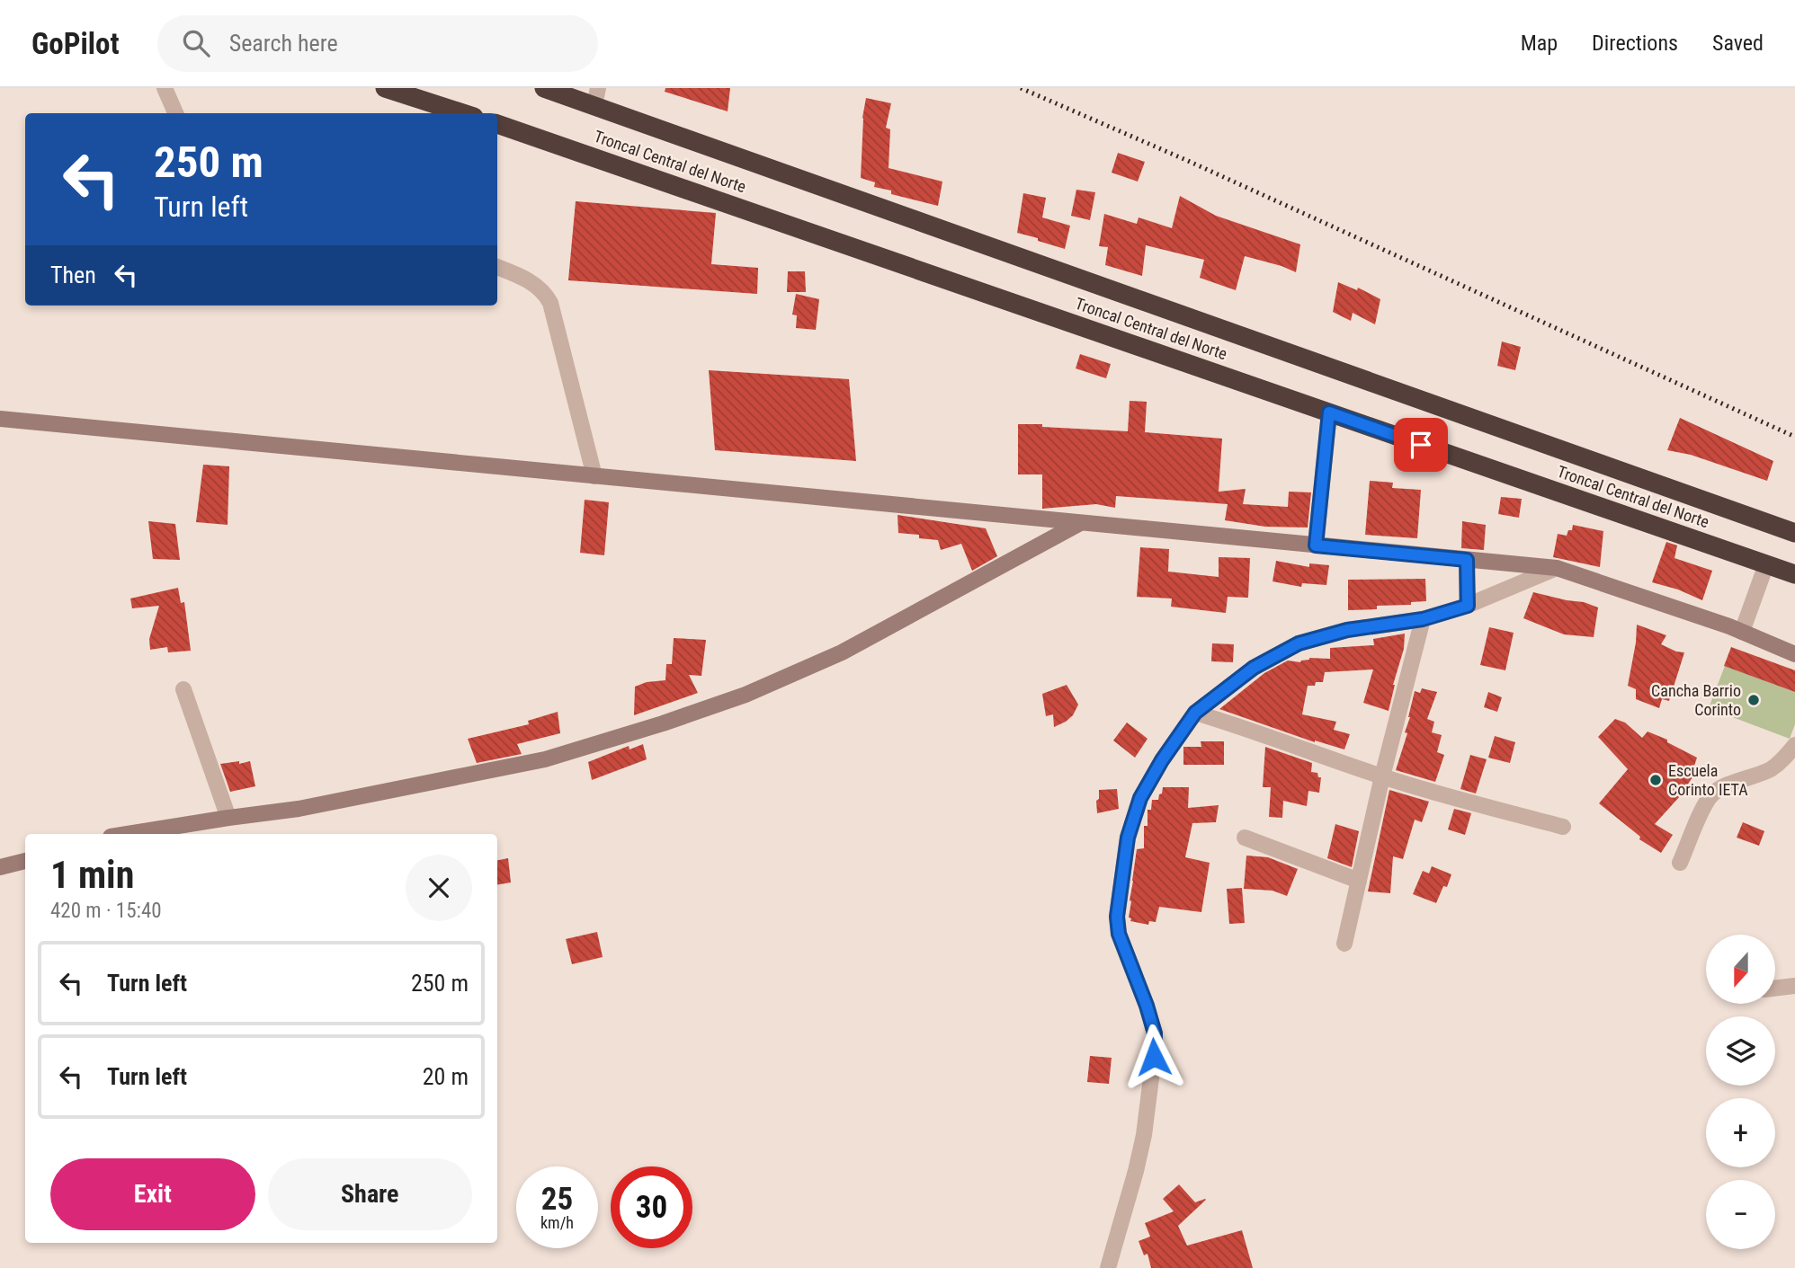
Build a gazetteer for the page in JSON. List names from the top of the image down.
{
  "streets": {
    "highway": ["Troncal Central del Norte"]
  },
  "places": ["Cancha Barrio Corinto", "Escuela Corinto IETA"],
  "north": "bottom",
  "page": {
    "header": "GoPilot",
    "search": "Search here",
    "nav": ["Map", "Directions", "Saved"],
    "turn": ["250 m", "Turn left"],
    "then": "Then",
    "heading": ["1 min", "420 m · 15:40"],
    "map_buttons": ["+", "−"],
    "list": [
      {
        "name": "Turn left",
        "value": "250 m"
      },
      {
        "name": "Turn left",
        "value": "20 m"
      }
    ],
    "buttons": ["Exit", "Share"],
    "speed": "25 km/h",
    "limit": "30"
  }
}
